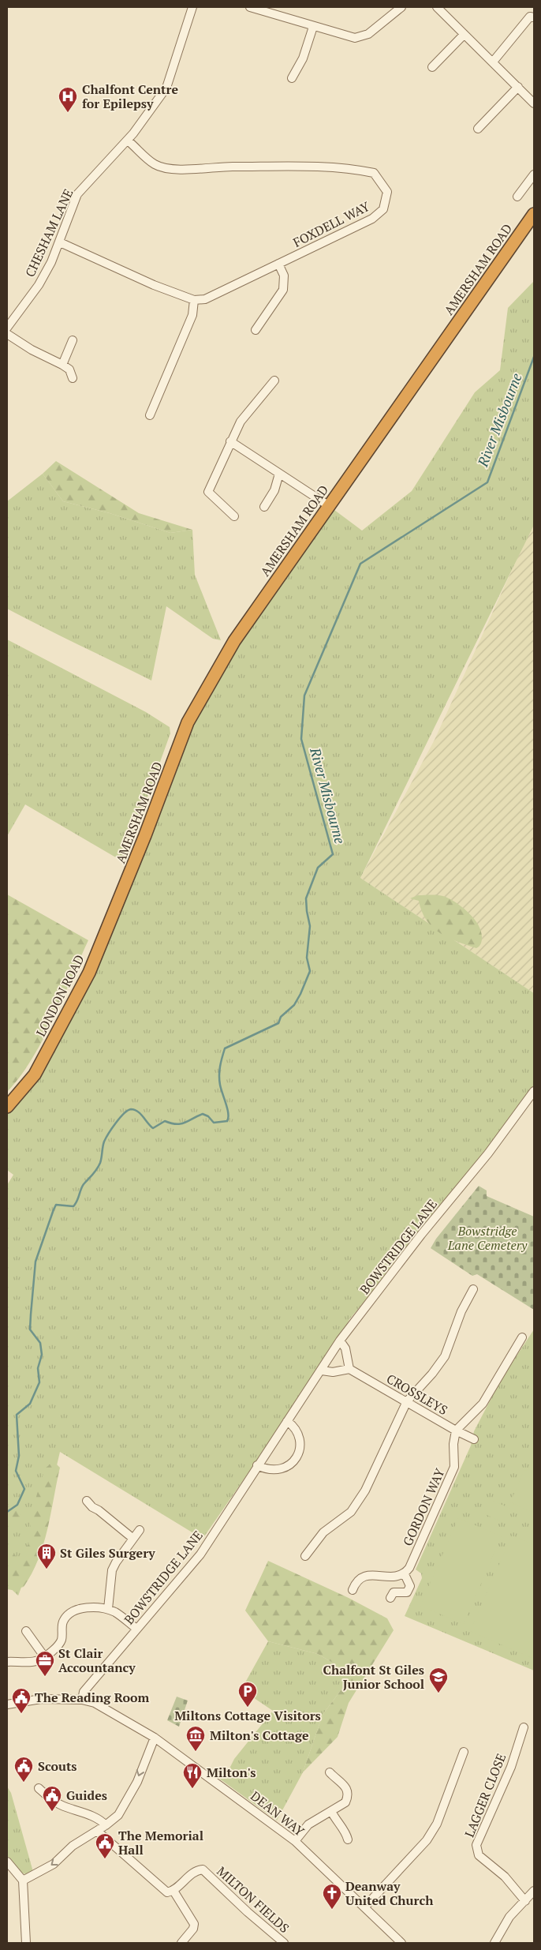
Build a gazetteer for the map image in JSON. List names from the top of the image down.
{
  "streets": {
    "highway": ["AMERSHAM ROAD", "LONDON ROAD"],
    "street": [
      "FOXDELL WAY",
      "CHESHAM LANE",
      "BOWSTRIDGE LANE",
      "CROSSLEYS",
      "GORDON WAY",
      "LAGGER CLOSE",
      "DEAN WAY",
      "MILTON FIELDS"
    ]
  },
  "crossings": [
    ["FOXDELL WAY", "CHESHAM LANE"],
    ["AMERSHAM ROAD", "LONDON ROAD"],
    ["BOWSTRIDGE LANE", "DEAN WAY"],
    ["CROSSLEYS", "GORDON WAY"]
  ],
  "water": ["River Misbourne"],
  "parks": ["Bowstridge Lane Cemetery"],
  "places": {
    "hospital": ["Chalfont Centre for Epilepsy"],
    "building": ["St Giles Surgery"],
    "office": ["St Clair Accountancy"],
    "school or university": ["Chalfont St Giles Junior School"],
    "parking": ["Miltons Cottage Visitors"],
    "public building": [
      "The Reading Room",
      "Scouts",
      "Guides",
      "The Memorial Hall"
    ],
    "museum": ["Milton's Cottage"],
    "restaurant": ["Milton's"],
    "church": ["Deanway United Church"]
  }
}
